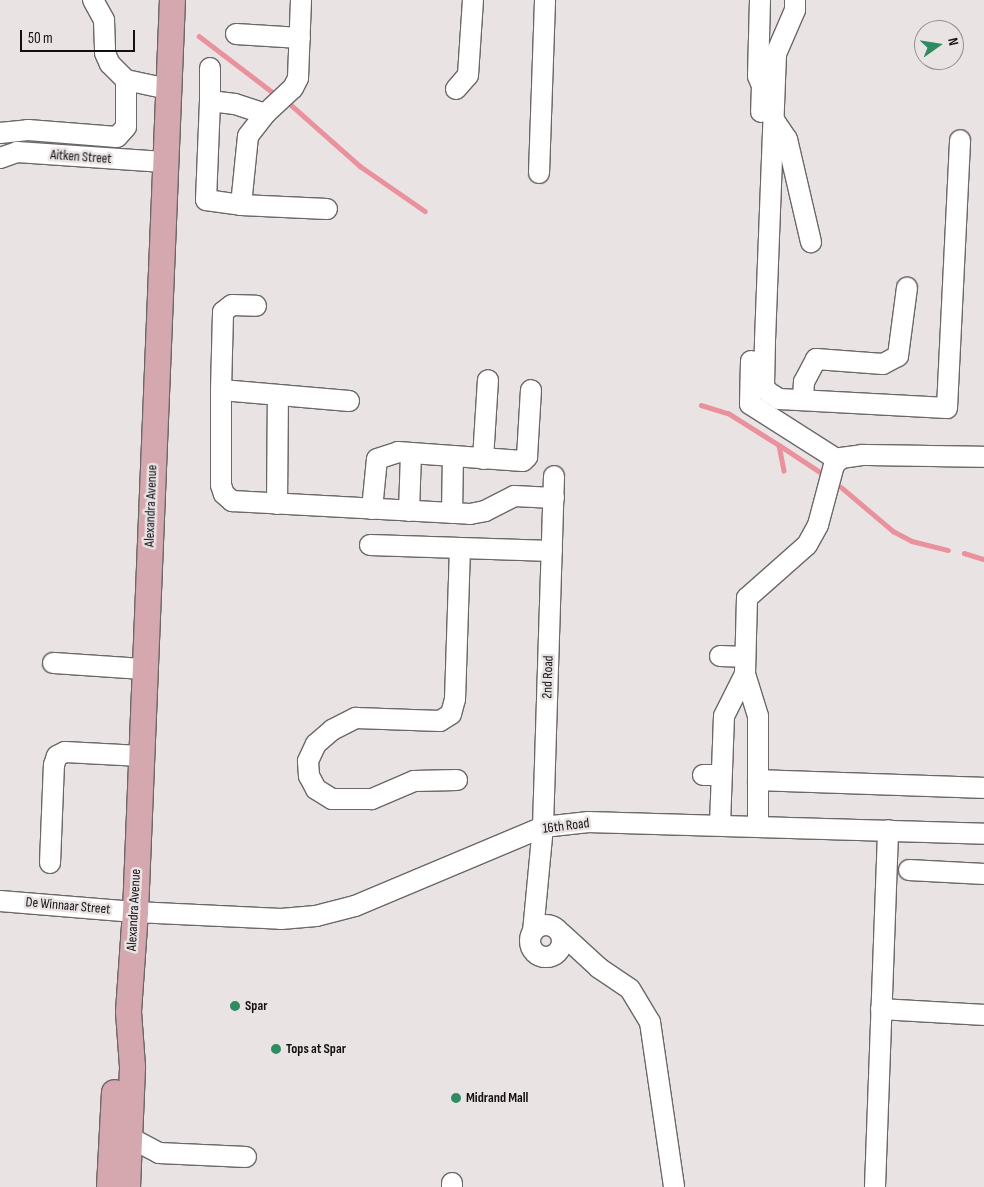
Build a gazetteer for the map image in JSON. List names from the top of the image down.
{
  "streets": {
    "main road": ["Alexandra Avenue"],
    "street": [
      "Aitken Street",
      "2nd Road",
      "16th Road",
      "De Winnaar Street"
    ]
  },
  "crossings": [
    ["Aitken Street", "Alexandra Avenue"],
    ["Alexandra Avenue", "16th Road"],
    ["Alexandra Avenue", "De Winnaar Street"],
    ["2nd Road", "16th Road"],
    ["16th Road", "De Winnaar Street"]
  ],
  "places": ["Spar", "Tops at Spar", "Midrand Mall"],
  "scale_bar": "50 m",
  "north": "right"
}
